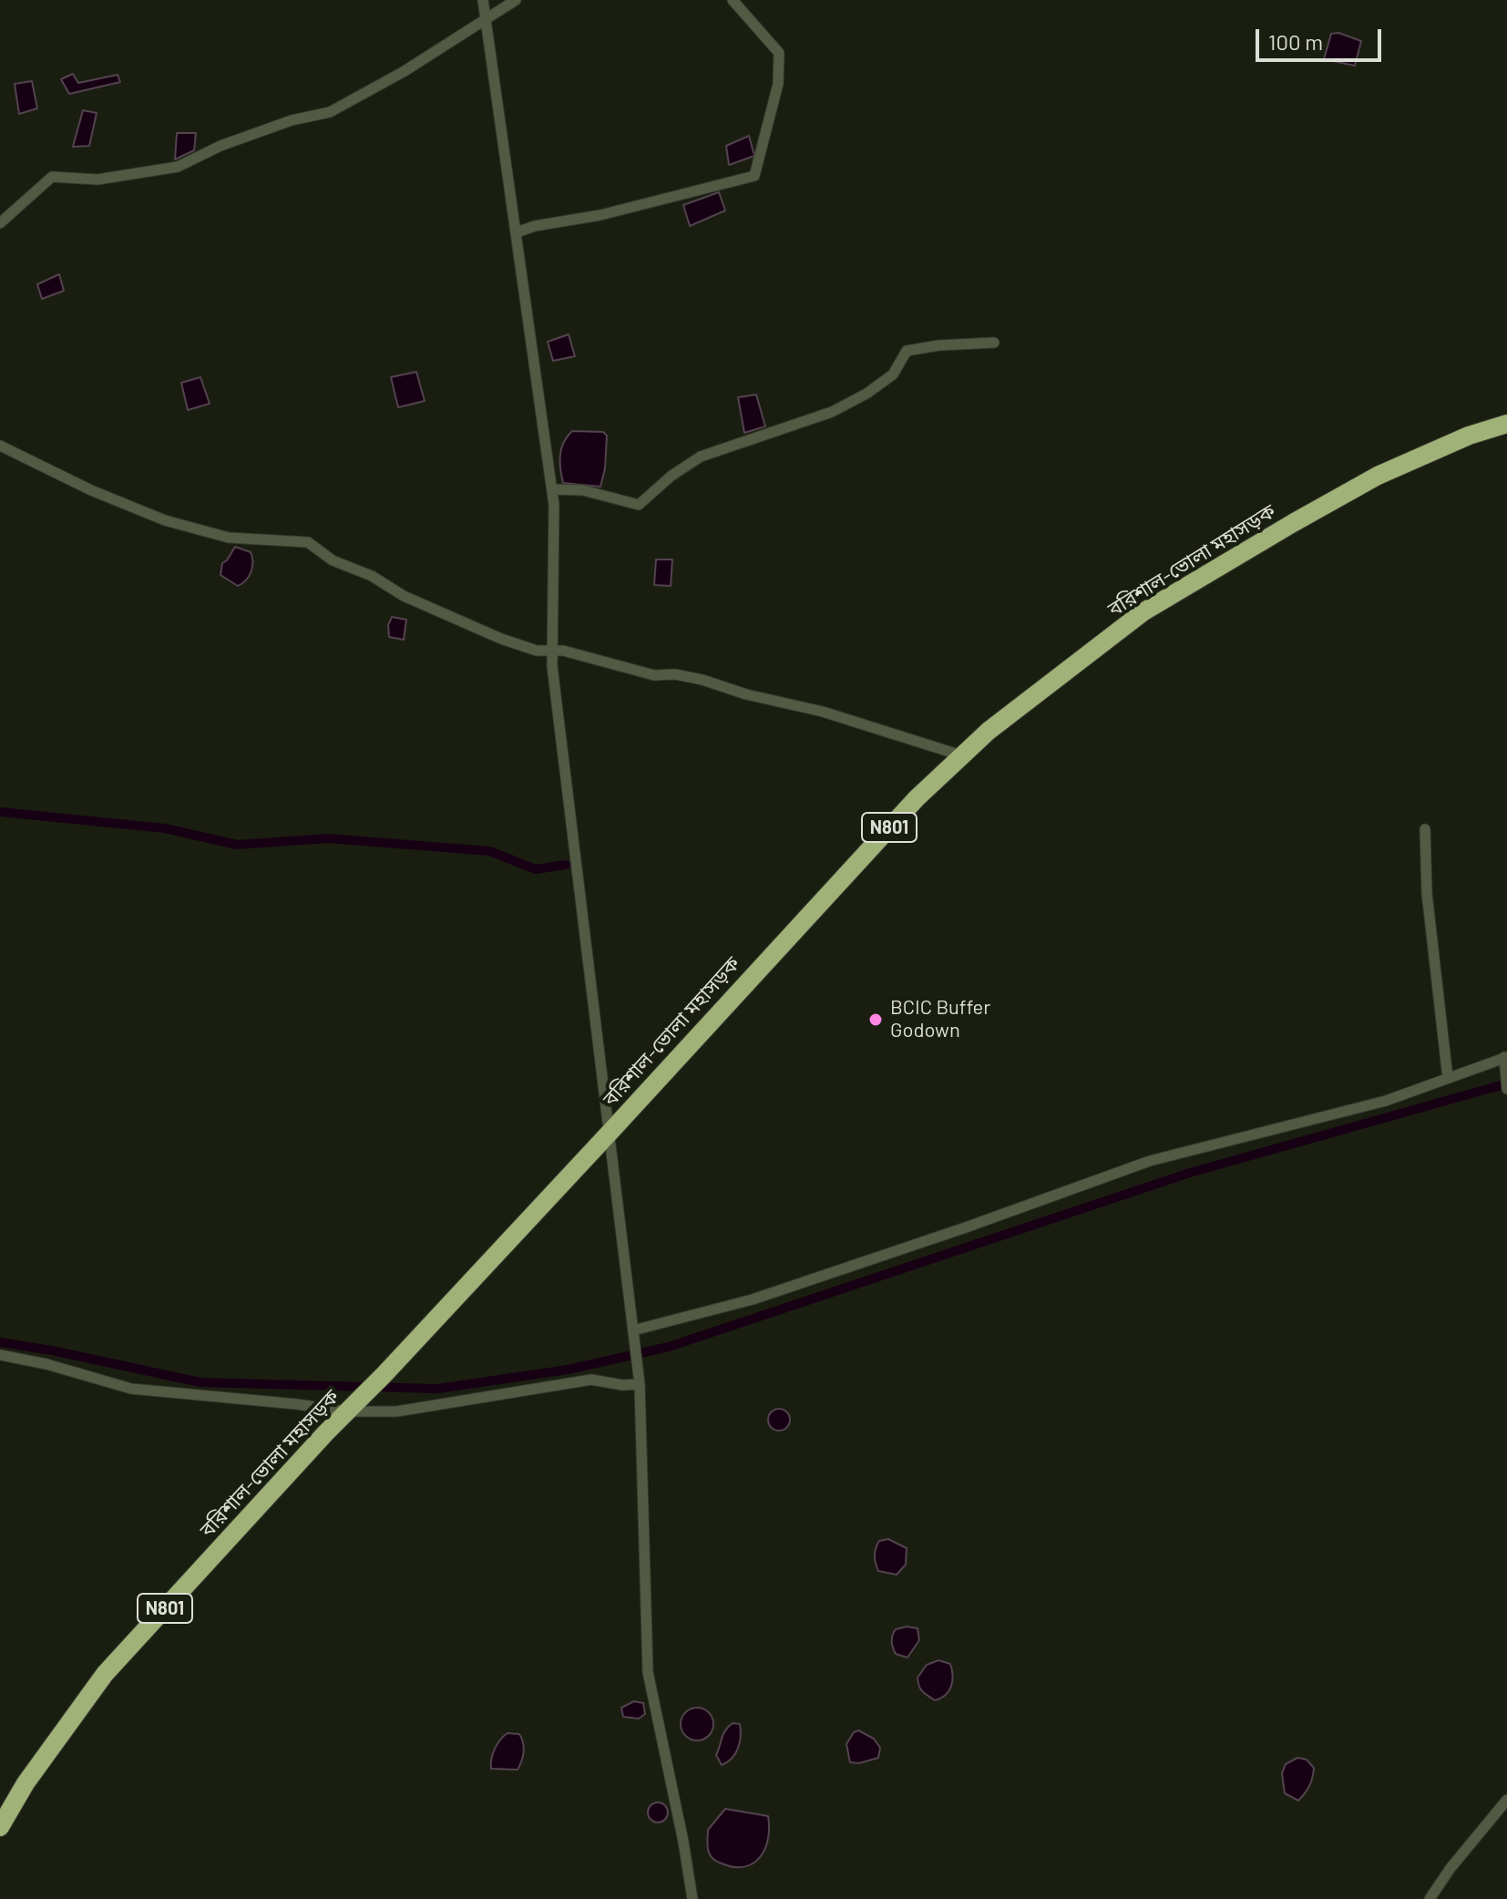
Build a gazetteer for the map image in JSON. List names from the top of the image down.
{
  "streets": {
    "highway": ["বরিশাল-ভোলা মহাসড়ক", "N801"]
  },
  "places": ["BCIC Buffer Godown"],
  "scale_bar": "100 m"
}
